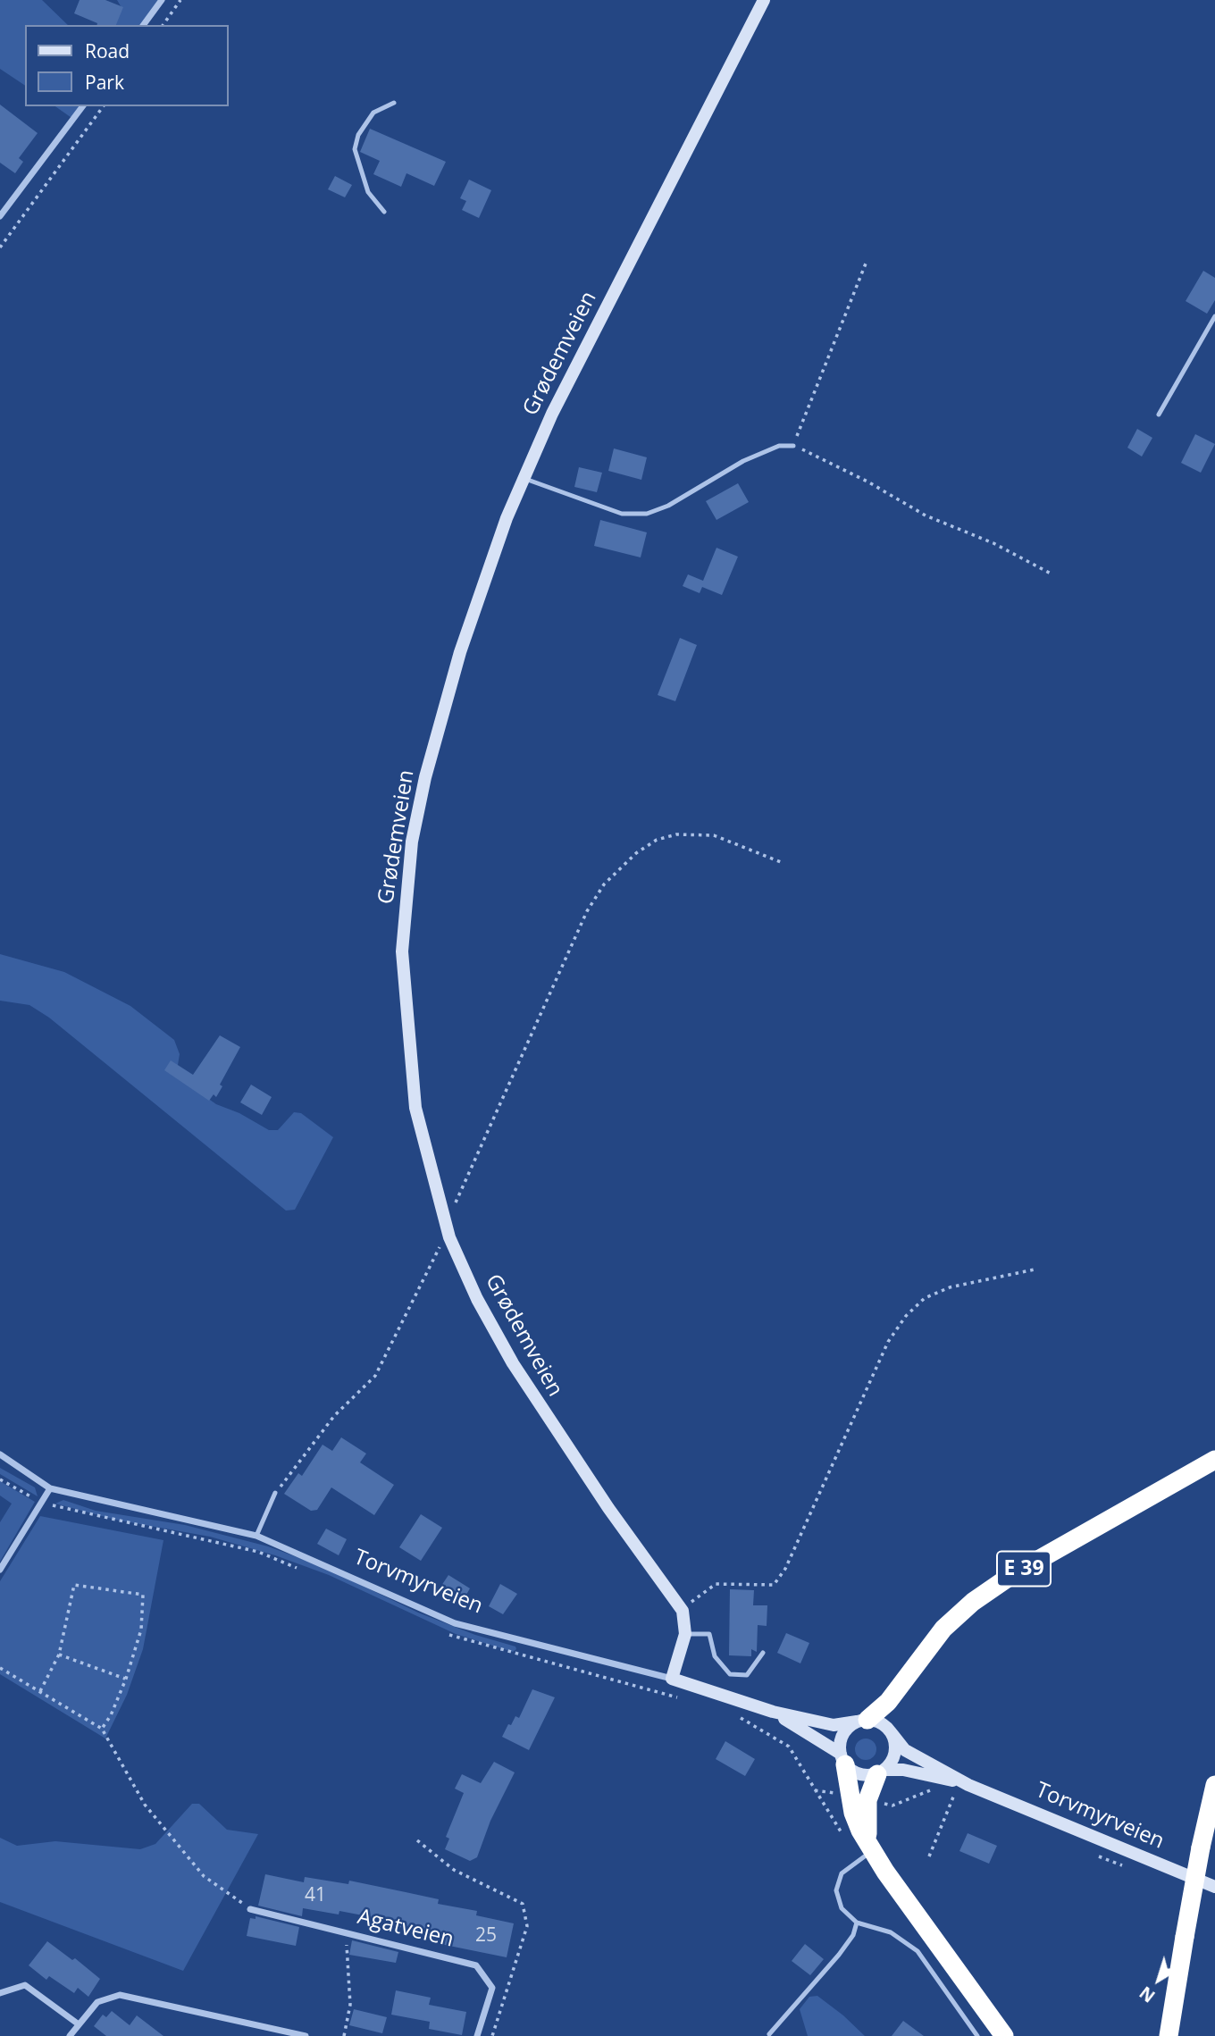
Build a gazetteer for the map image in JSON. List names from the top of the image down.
{
  "streets": {
    "highway": ["E 39"],
    "main road": ["Grødemveien", "Torvmyrveien"],
    "street": ["Agatveien"]
  },
  "crossings": [
    ["Grødemveien", "Torvmyrveien"],
    ["E 39", "Torvmyrveien"]
  ],
  "house_numbers": ["41", "25"],
  "legend": ["Road", "Park"],
  "north": "bottom left"
}
